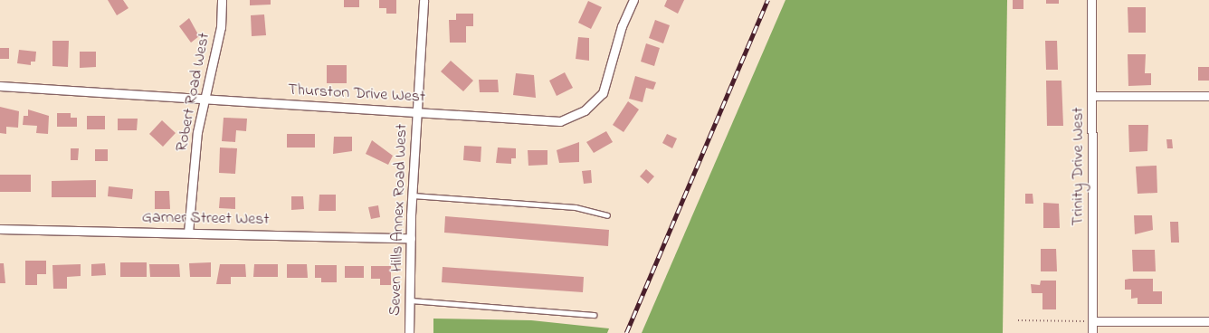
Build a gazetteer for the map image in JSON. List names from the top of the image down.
{
  "streets": {
    "street": [
      "Robert Road West",
      "Thurston Drive West",
      "Trinity Drive West",
      "Garner Street West",
      "Seven Hills Annex Road West"
    ]
  },
  "crossings": [
    ["Robert Road West", "Thurston Drive West"],
    ["Robert Road West", "Garner Street West"],
    ["Thurston Drive West", "Seven Hills Annex Road West"],
    ["Garner Street West", "Seven Hills Annex Road West"]
  ]
}
